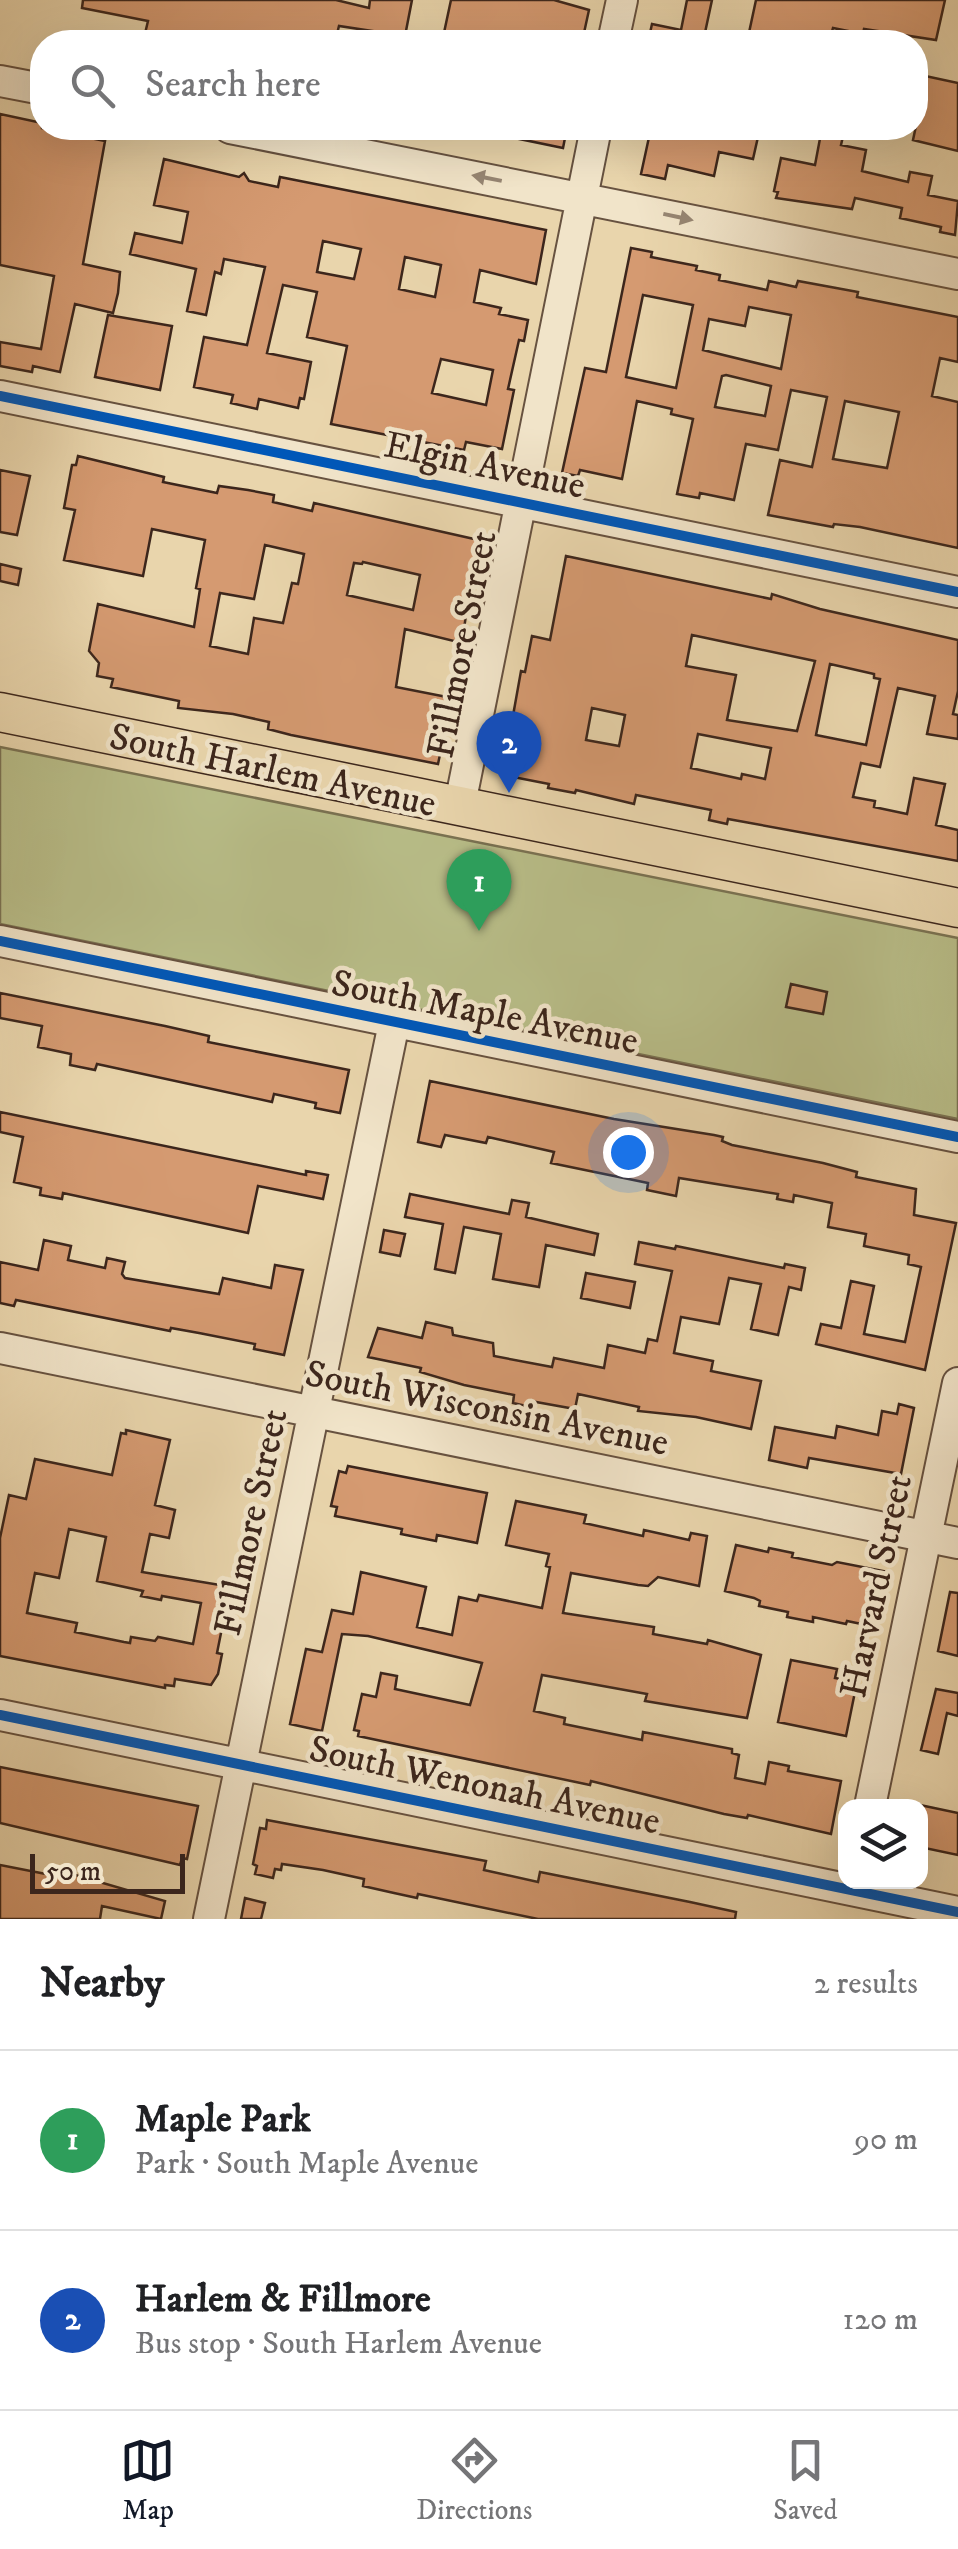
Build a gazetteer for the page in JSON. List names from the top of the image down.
{
  "streets": {
    "main road": ["South Harlem Avenue"],
    "street": [
      "Elgin Avenue",
      "Fillmore Street",
      "South Maple Avenue",
      "South Wisconsin Avenue",
      "Harvard Street",
      "South Wenonah Avenue"
    ]
  },
  "crossings": [
    ["Elgin Avenue", "Fillmore Street"],
    ["Fillmore Street", "South Harlem Avenue"],
    ["Fillmore Street", "South Maple Avenue"],
    ["Fillmore Street", "South Wisconsin Avenue"],
    ["Fillmore Street", "South Wenonah Avenue"],
    ["South Wisconsin Avenue", "Harvard Street"]
  ],
  "scale_bar": "50 m",
  "page": {
    "search": "Search here",
    "pins": ["2", "1"],
    "scale": "50 m",
    "heading": ["Nearby", "2 results"],
    "list": [
      {
        "mark": "1",
        "name": "Maple Park",
        "note": "Park · South Maple Avenue",
        "value": "90 m"
      },
      {
        "mark": "2",
        "name": "Harlem & Fillmore",
        "note": "Bus stop · South Harlem Avenue",
        "value": "120 m"
      }
    ],
    "nav": ["Map", "Directions", "Saved"]
  }
}
